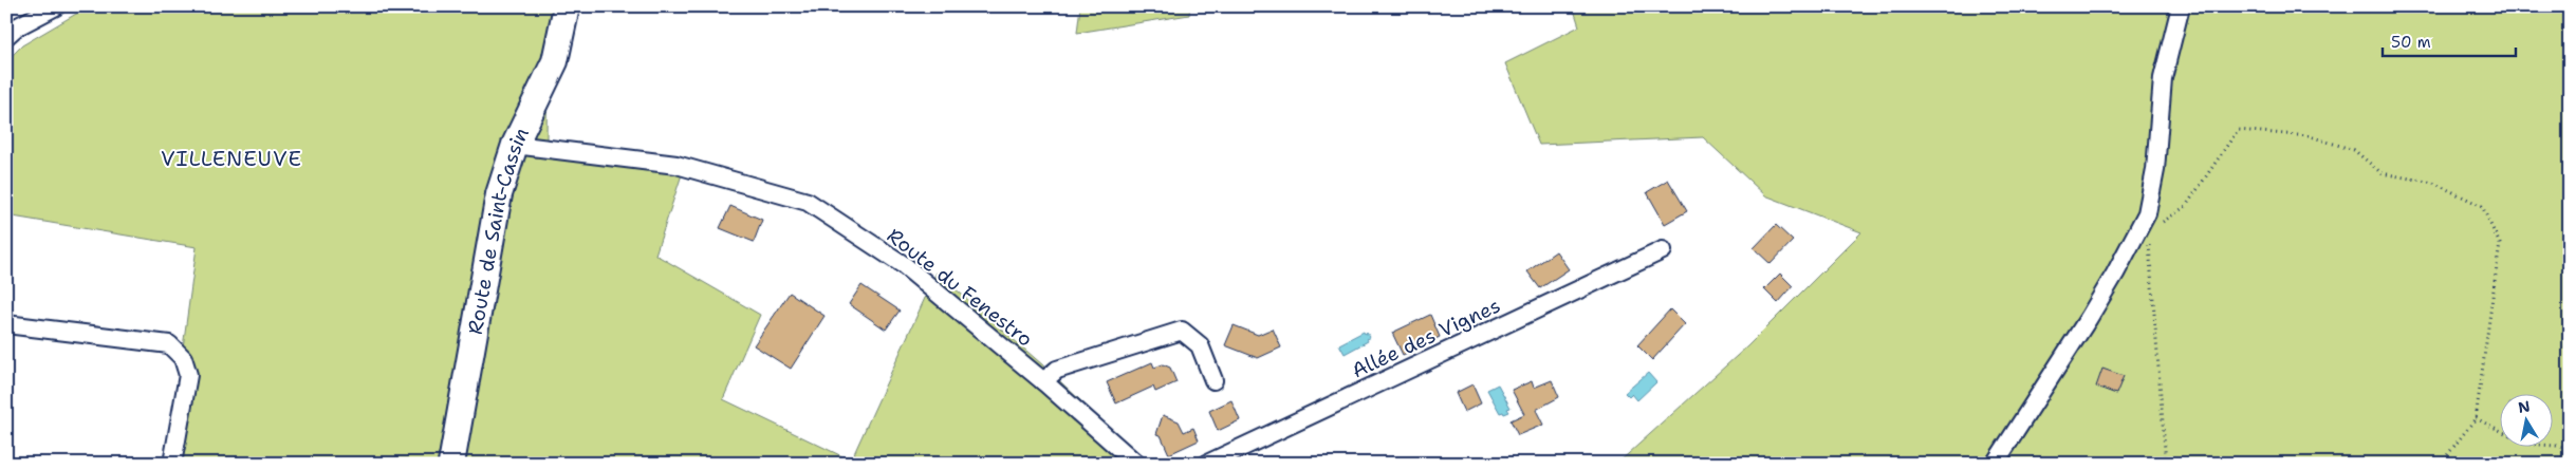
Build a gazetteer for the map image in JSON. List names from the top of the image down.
{
  "streets": {
    "street": ["Route de Saint-Cassin", "Route du Fenestro", "Allée des Vignes"]
  },
  "crossings": [
    ["Route de Saint-Cassin", "Route du Fenestro"]
  ],
  "districts": ["VILLENEUVE"],
  "scale_bar": "50 m",
  "north": "top"
}
